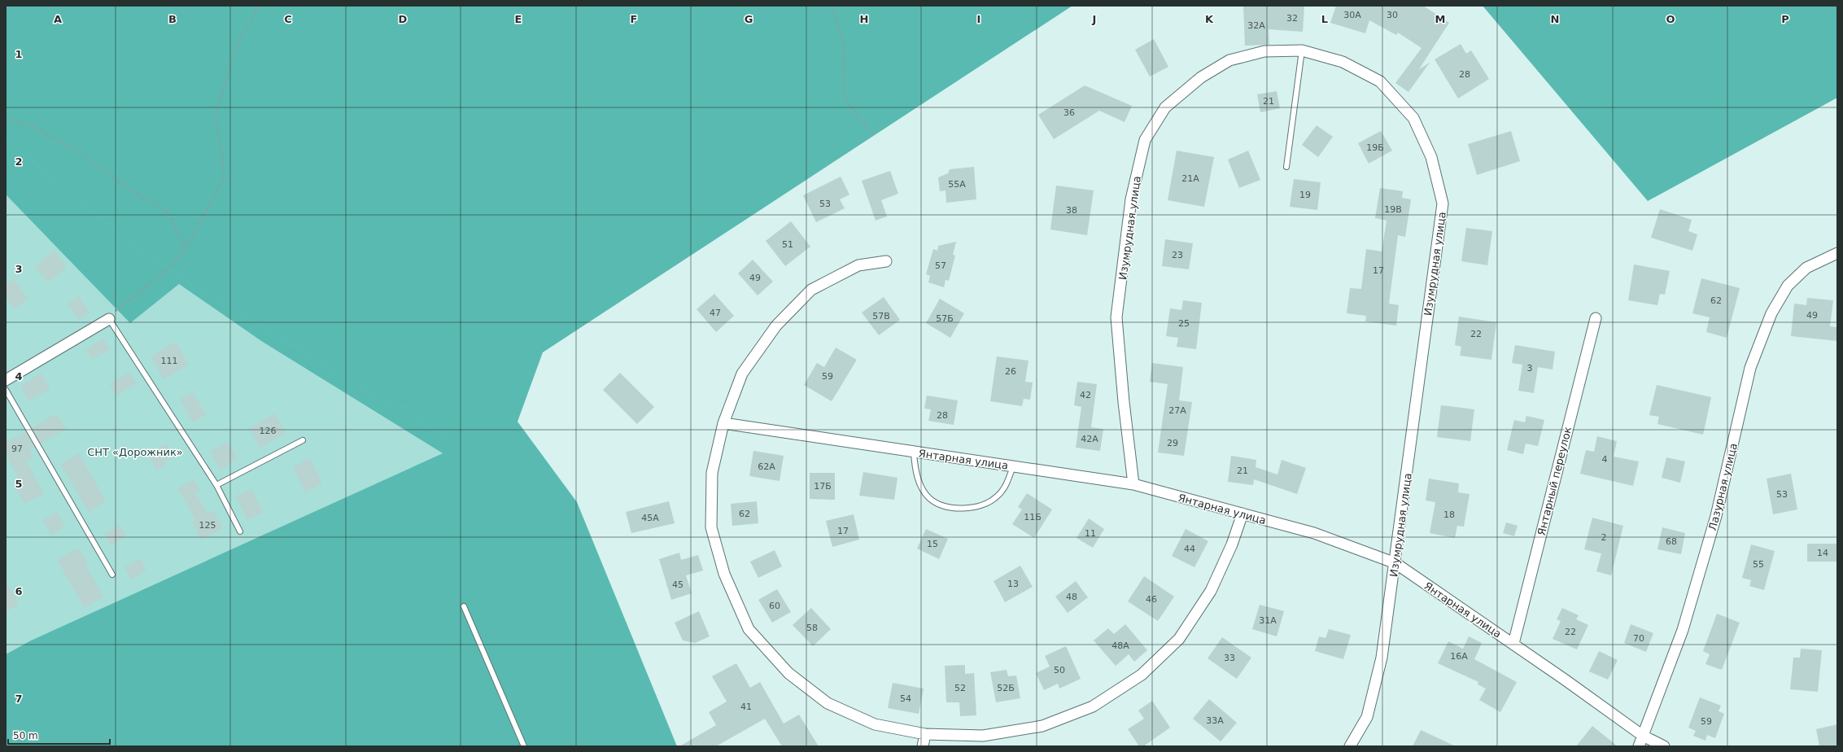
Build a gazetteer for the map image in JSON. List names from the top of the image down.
{
  "streets": {
    "street": [
      "Изумрудная улица",
      "Янтарная улица",
      "Янтарный переулок",
      "Лазурная улица"
    ]
  },
  "crossings": [
    ["Изумрудная улица", "Янтарная улица"],
    ["Янтарная улица", "Янтарный переулок"],
    ["Янтарная улица", "Лазурная улица"]
  ],
  "parks": ["СНТ «Дорожник»"],
  "house_numbers": [
    "30А",
    "30",
    "32",
    "32А",
    "28",
    "21",
    "36",
    "19Б",
    "21А",
    "55А",
    "19",
    "53",
    "19В",
    "38",
    "51",
    "23",
    "57",
    "17",
    "49",
    "62",
    "47",
    "49",
    "57В",
    "57Б",
    "25",
    "22",
    "111",
    "3",
    "26",
    "59",
    "42",
    "27А",
    "28",
    "126",
    "42А",
    "29",
    "97",
    "4",
    "62А",
    "21",
    "17Б",
    "53",
    "62",
    "18",
    "11Б",
    "45А",
    "125",
    "17",
    "11",
    "2",
    "68",
    "15",
    "44",
    "14",
    "55",
    "13",
    "45",
    "48",
    "46",
    "60",
    "31А",
    "58",
    "22",
    "70",
    "48А",
    "16А",
    "33",
    "50",
    "52",
    "52Б",
    "54",
    "41",
    "33А",
    "59"
  ],
  "scale_bar": "50 m",
  "grid": {
    "columns": [
      "A",
      "B",
      "C",
      "D",
      "E",
      "F",
      "G",
      "H",
      "I",
      "J",
      "K",
      "L",
      "M",
      "N",
      "O",
      "P"
    ],
    "rows": [
      "1",
      "2",
      "3",
      "4",
      "5",
      "6",
      "7"
    ]
  }
}
